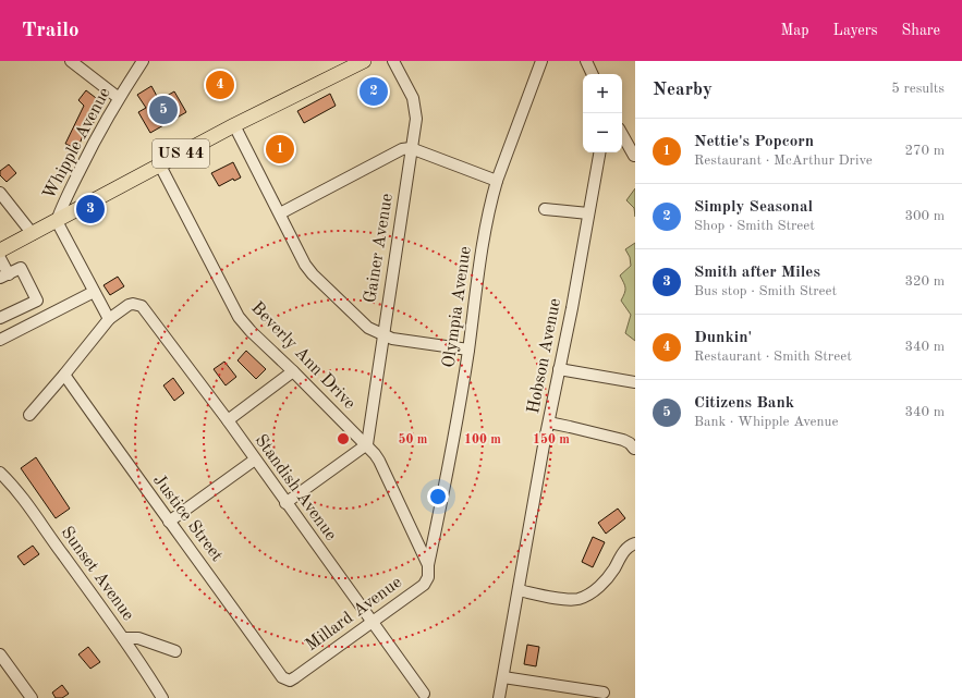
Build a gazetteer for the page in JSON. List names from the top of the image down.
{
  "streets": {
    "main road": ["US 44"],
    "street": [
      "Whipple Avenue",
      "Gainer Avenue",
      "Olympia Avenue",
      "Beverly Ann Drive",
      "Hobson Avenue",
      "Standish Avenue",
      "Justice Street",
      "Sunset Avenue",
      "Millard Avenue"
    ]
  },
  "crossings": [
    ["Whipple Avenue", "US 44"],
    ["US 44", "Beverly Ann Drive"],
    ["Gainer Avenue", "Beverly Ann Drive"],
    ["Olympia Avenue", "Beverly Ann Drive"],
    ["Olympia Avenue", "Millard Avenue"],
    ["Beverly Ann Drive", "Millard Avenue"],
    ["Standish Avenue", "Millard Avenue"],
    ["Justice Street", "Millard Avenue"]
  ],
  "page": {
    "header": "Trailo",
    "nav": ["Map", "Layers", "Share"],
    "heading": ["Nearby", "5 results"],
    "pins": [
      "4",
      "2",
      "5",
      "1",
      "3"
    ],
    "map_buttons": ["+", "−"],
    "list": [
      {
        "mark": "1",
        "name": "Nettie's Popcorn",
        "note": "Restaurant · McArthur Drive",
        "value": "270 m"
      },
      {
        "mark": "2",
        "name": "Simply Seasonal",
        "note": "Shop · Smith Street",
        "value": "300 m"
      },
      {
        "mark": "3",
        "name": "Smith after Miles",
        "note": "Bus stop · Smith Street",
        "value": "320 m"
      },
      {
        "mark": "4",
        "name": "Dunkin'",
        "note": "Restaurant · Smith Street",
        "value": "340 m"
      },
      {
        "mark": "5",
        "name": "Citizens Bank",
        "note": "Bank · Whipple Avenue",
        "value": "340 m"
      }
    ]
  },
  "rings": ["50 m", "100 m", "150 m"]
}
